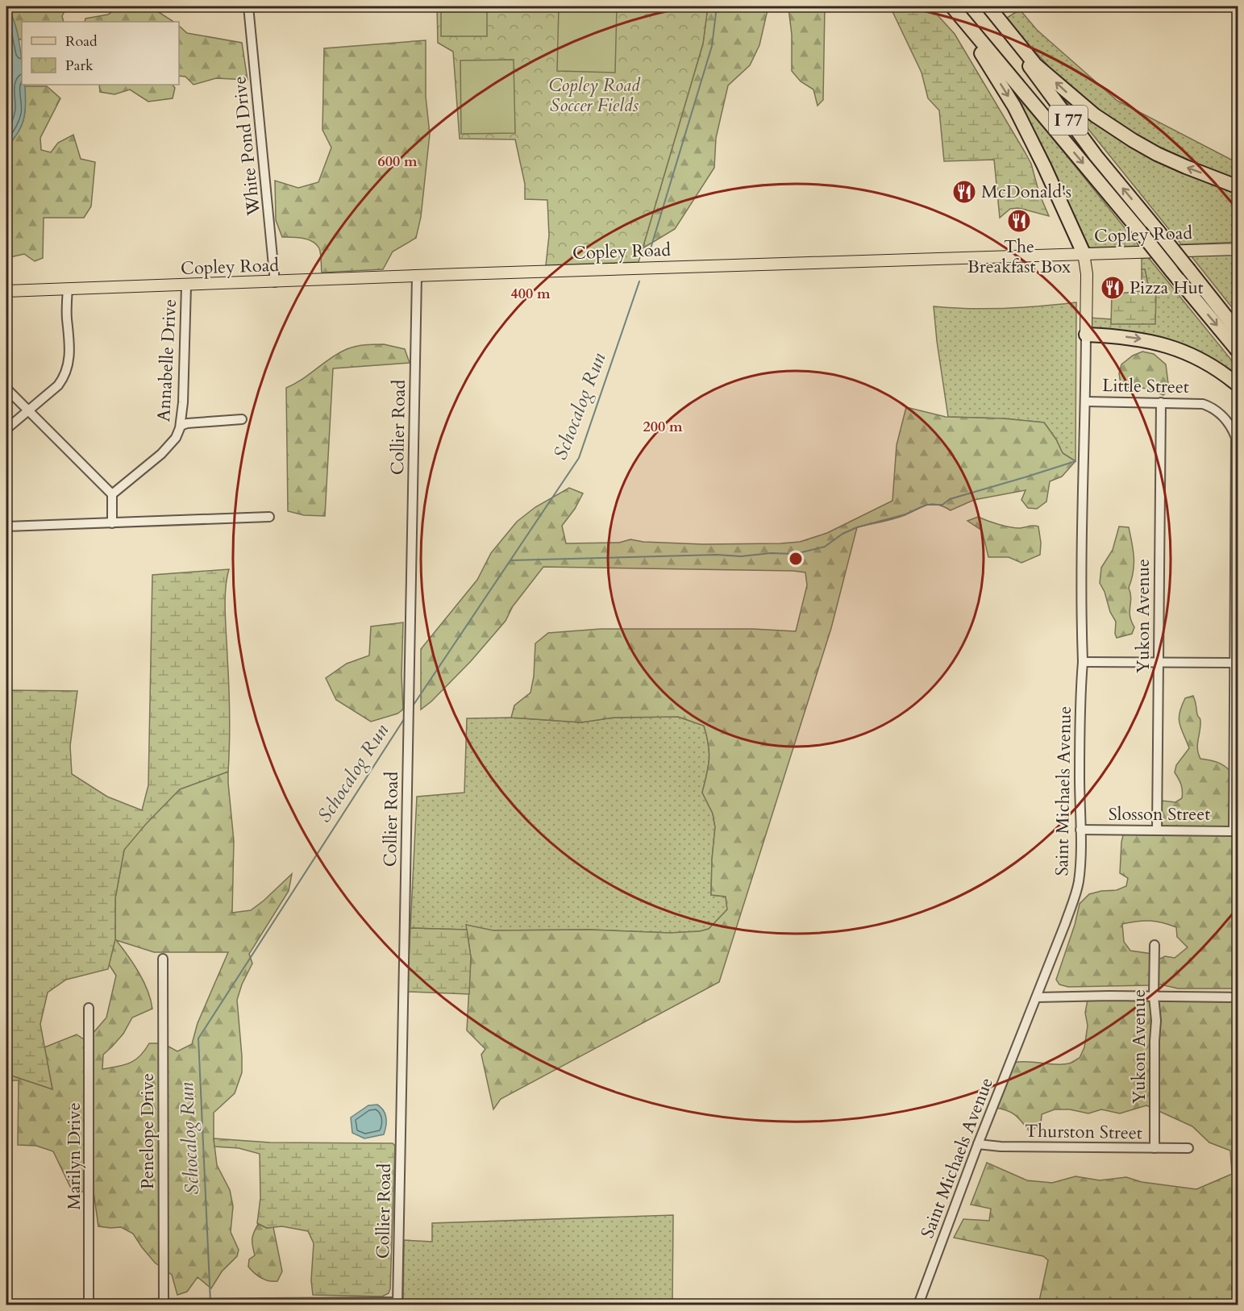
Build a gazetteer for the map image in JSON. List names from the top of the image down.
{
  "streets": {
    "highway": ["I 77"],
    "main road": ["Copley Road"],
    "street": [
      "White Pond Drive",
      "Annabelle Drive",
      "Little Street",
      "Collier Road",
      "Yukon Avenue",
      "Saint Michaels Avenue",
      "Slosson Street",
      "Penelope Drive",
      "Thurston Street",
      "Marilyn Drive"
    ]
  },
  "crossings": [
    ["White Pond Drive", "Copley Road"],
    ["Copley Road", "Annabelle Drive"],
    ["Copley Road", "Collier Road"],
    ["Little Street", "Yukon Avenue"],
    ["Little Street", "Saint Michaels Avenue"],
    ["Yukon Avenue", "Slosson Street"],
    ["Yukon Avenue", "Thurston Street"],
    ["Saint Michaels Avenue", "Slosson Street"],
    ["Saint Michaels Avenue", "Thurston Street"]
  ],
  "water": ["Schocalog Run"],
  "parks": ["Copley Road Soccer Fields"],
  "places": {
    "restaurant": ["McDonald's", "The Breakfast Box", "Pizza Hut"]
  },
  "legend": ["Road", "Park"],
  "rings": ["600 m", "400 m", "200 m"]
}
